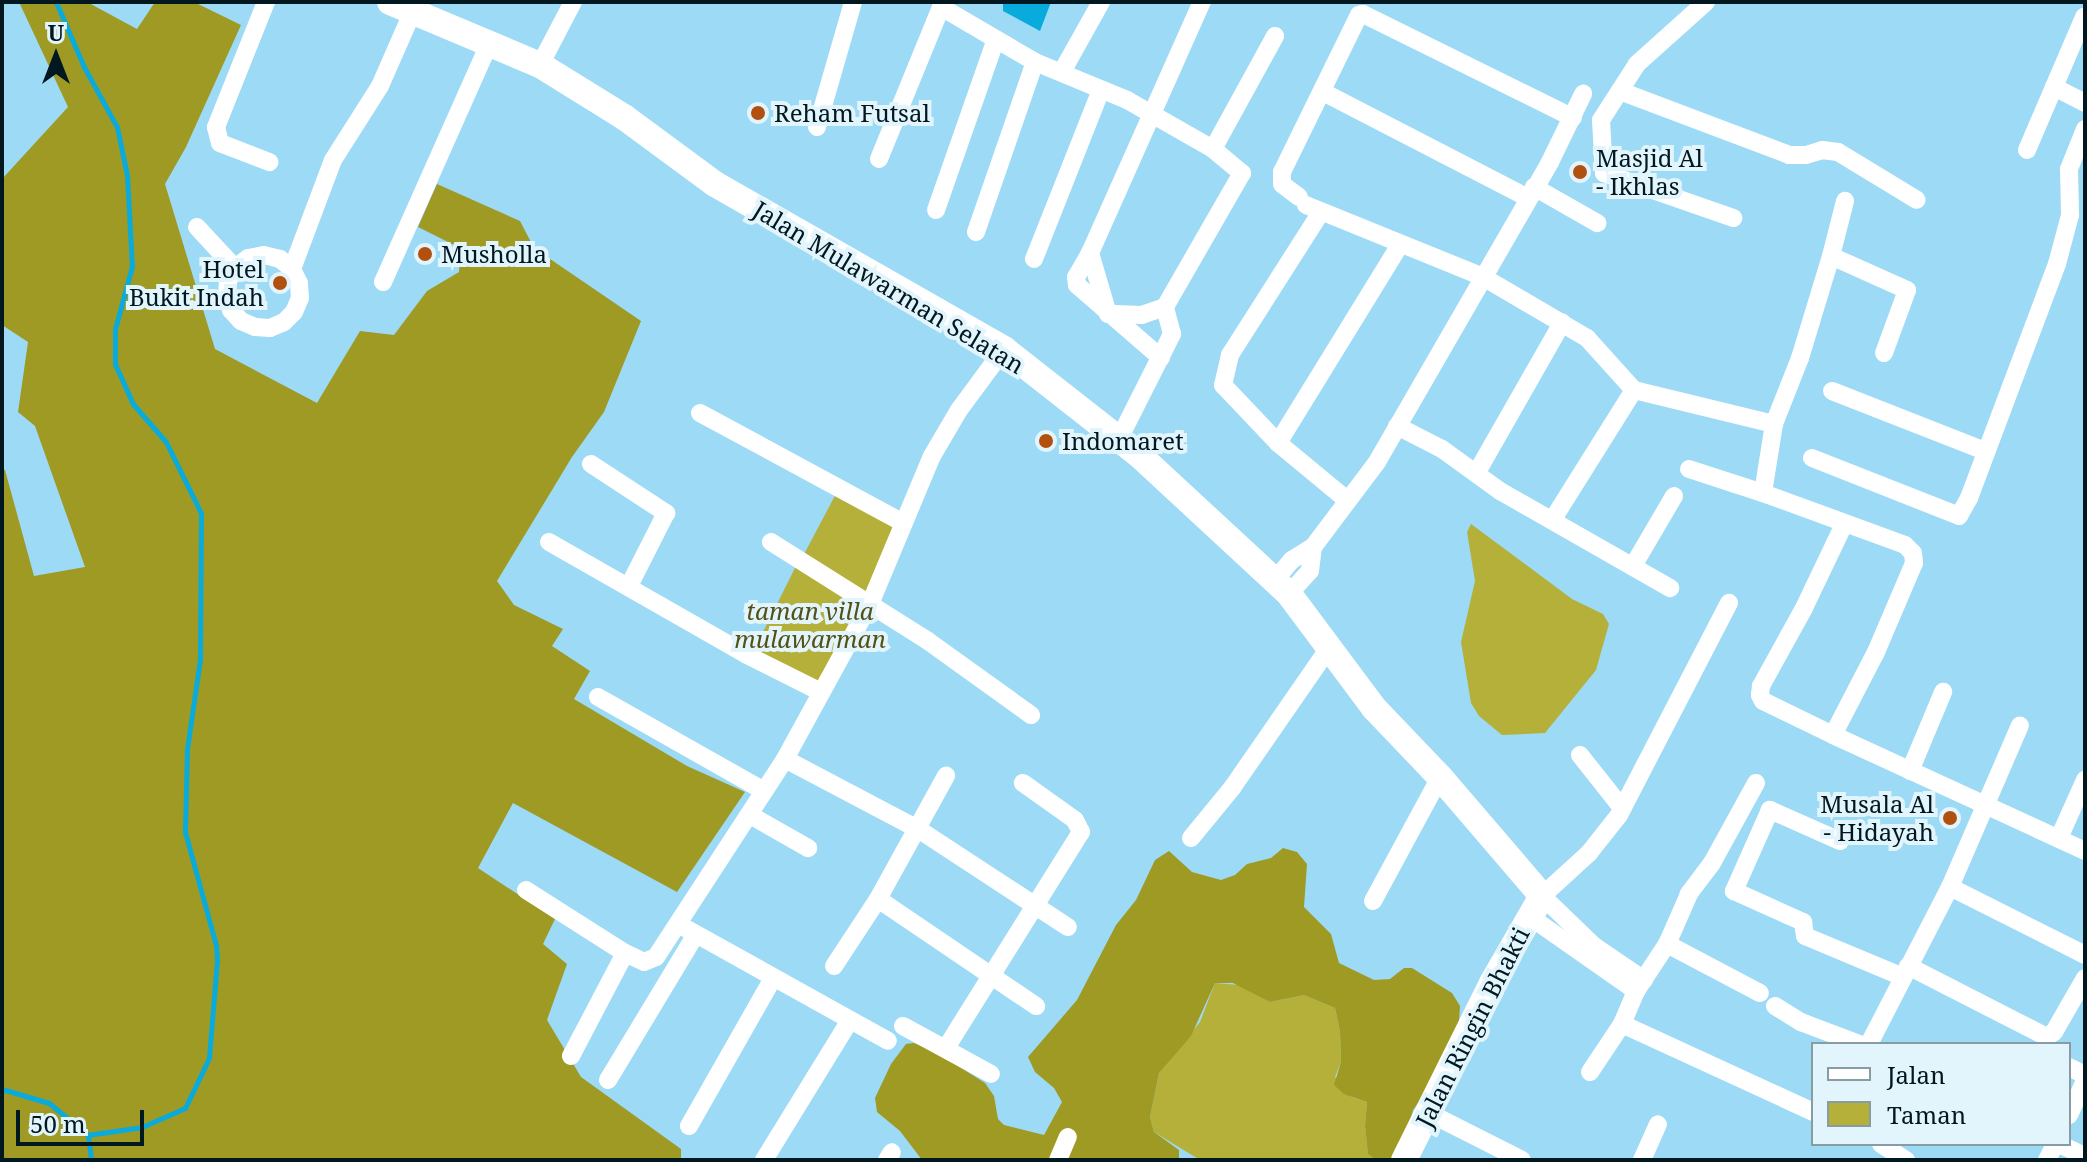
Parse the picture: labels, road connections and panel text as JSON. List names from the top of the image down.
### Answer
{
  "streets": {
    "street": ["Jalan Mulawarman Selatan", "Jalan Ringin Bhakti"]
  },
  "crossings": [
    ["Jalan Mulawarman Selatan", "Jalan Ringin Bhakti"]
  ],
  "parks": ["taman villa mulawarman"],
  "places": [
    "Reham Futsal",
    "Masjid Al - Ikhlas",
    "Musholla",
    "Hotel Bukit Indah",
    "Indomaret",
    "Musala Al - Hidayah"
  ],
  "legend": ["Jalan", "Taman"],
  "scale_bar": "50 m",
  "north": "top"
}
